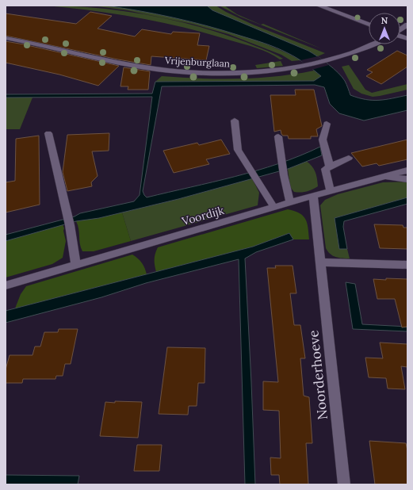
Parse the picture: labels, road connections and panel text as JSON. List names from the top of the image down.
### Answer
{
  "streets": {
    "street": ["Vrijenburglaan", "Voordijk", "Noorderhoeve"]
  },
  "crossings": [
    ["Voordijk", "Noorderhoeve"]
  ],
  "north": "top"
}
